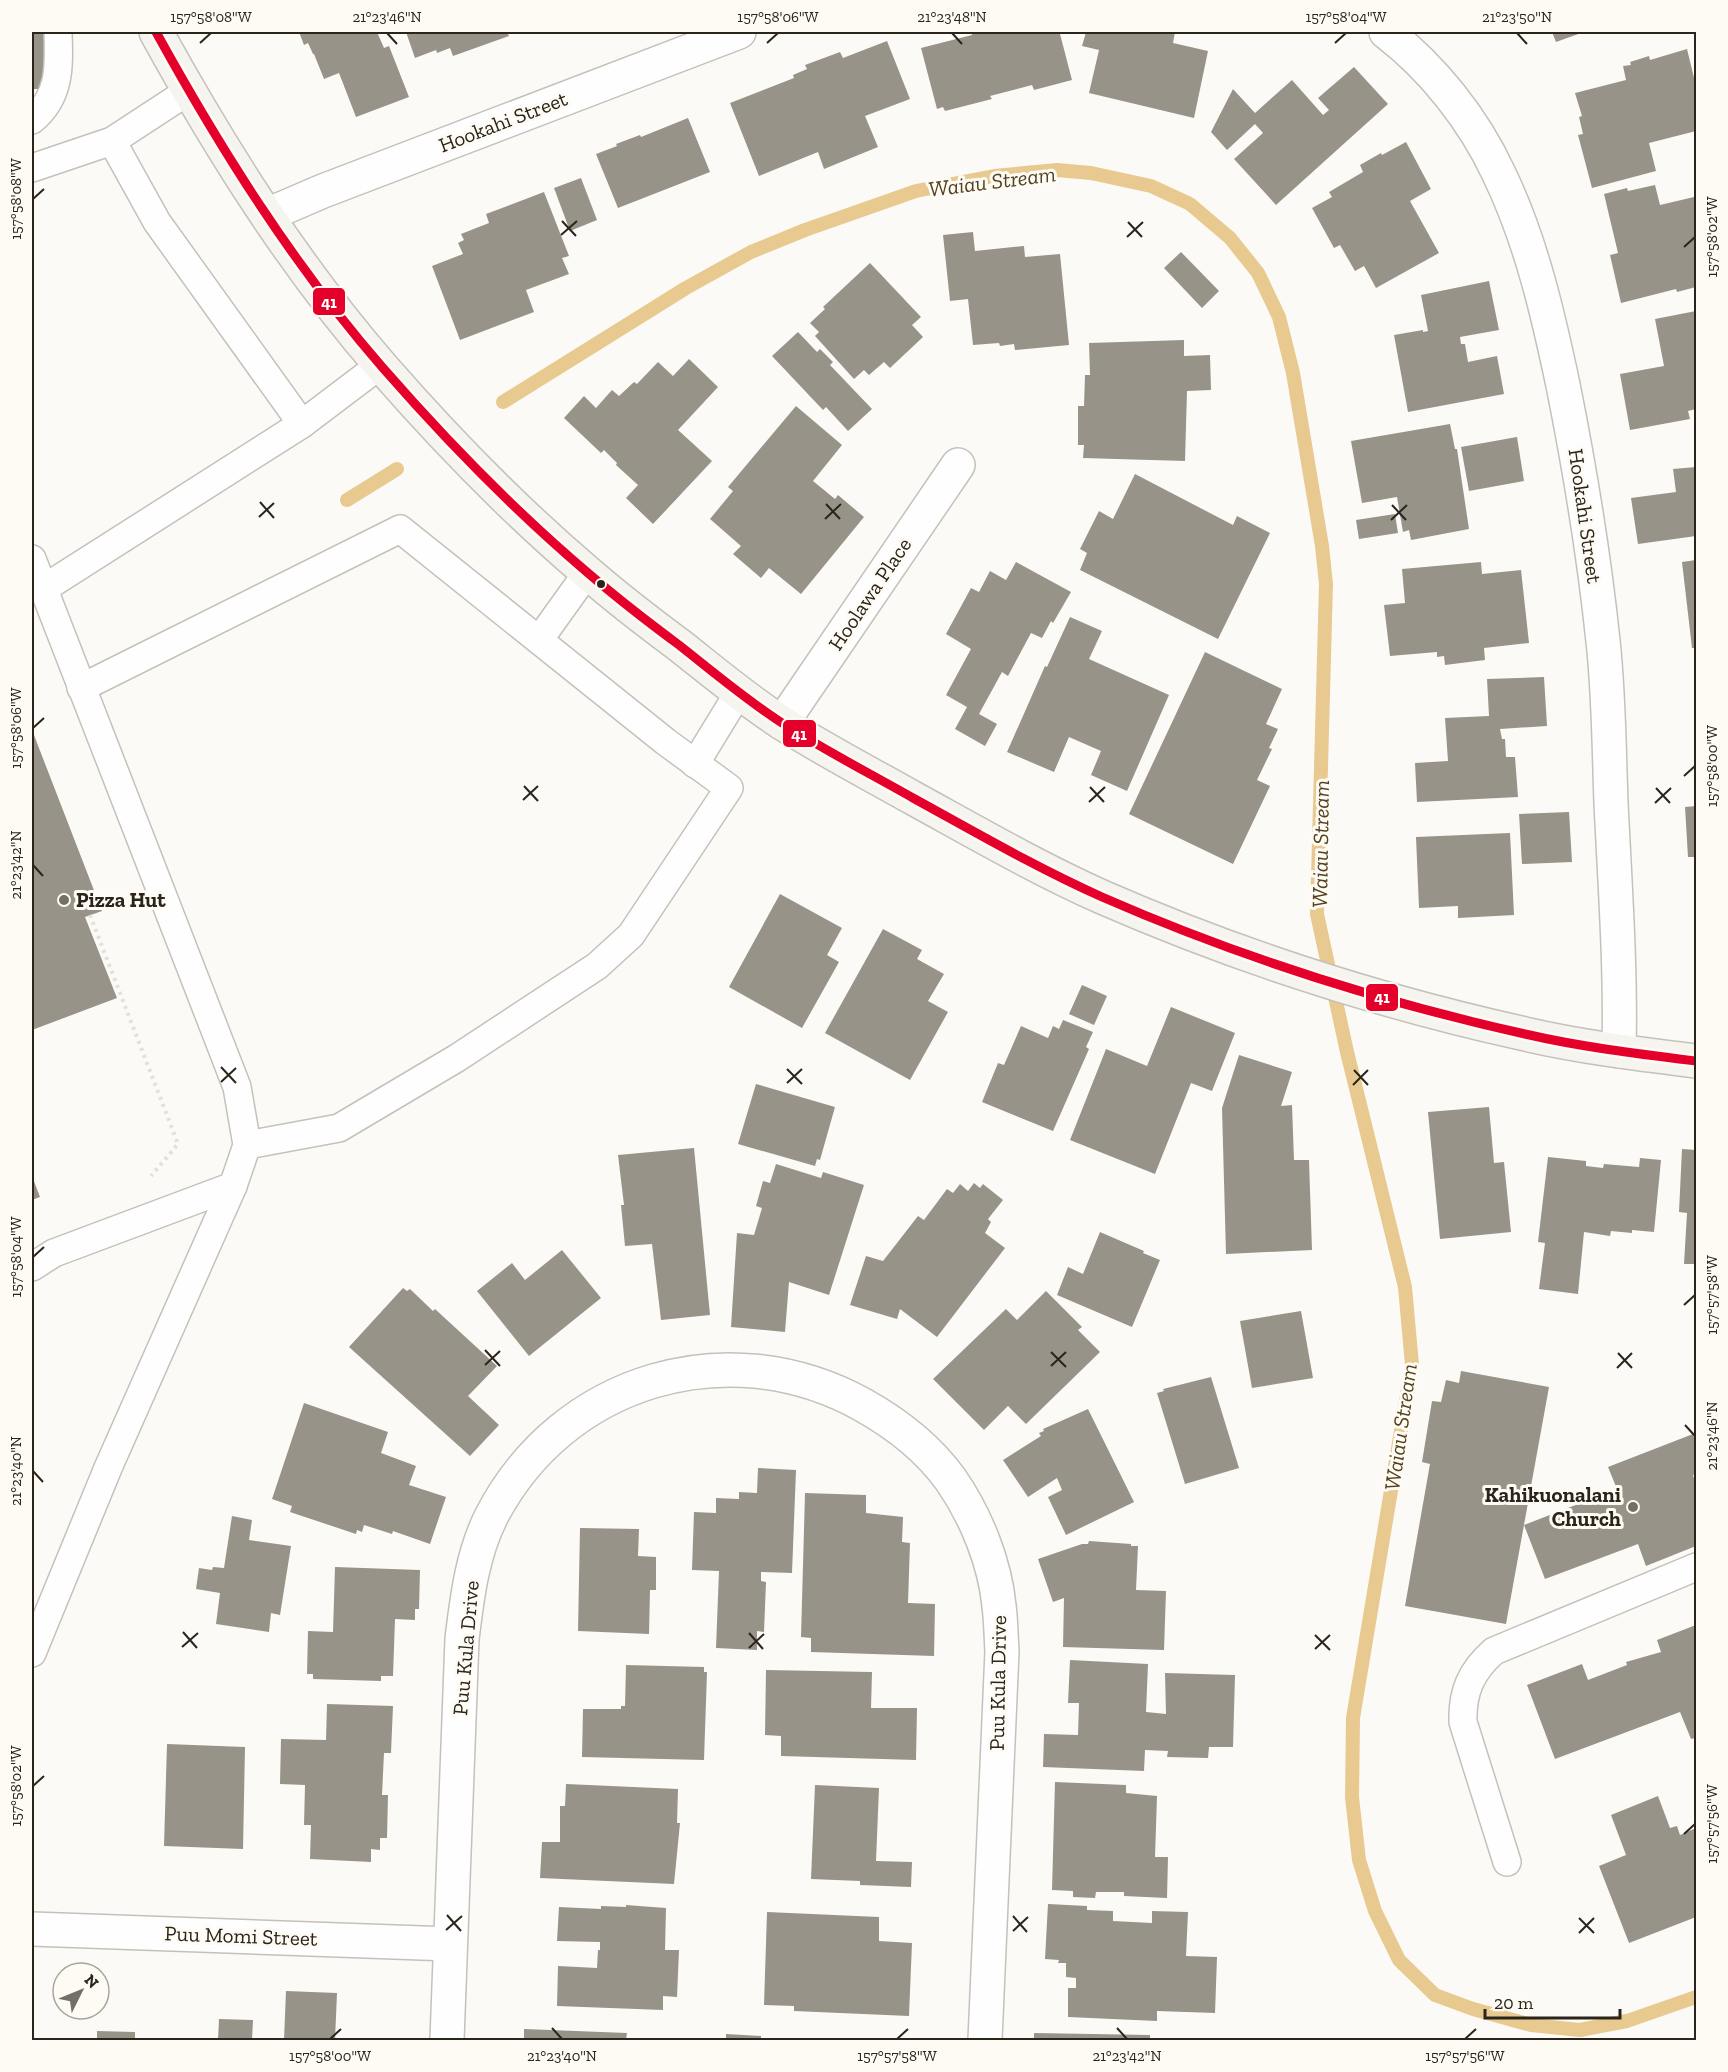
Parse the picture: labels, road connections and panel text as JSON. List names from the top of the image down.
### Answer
{
  "streets": {
    "street": [
      "Hookahi Street",
      "Hoolawa Place",
      "Puu Kula Drive",
      "Puu Momi Street"
    ]
  },
  "crossings": [
    ["Puu Kula Drive", "Puu Momi Street"]
  ],
  "water": ["Waiau Stream"],
  "places": ["Pizza Hut", "Kahikuonalani Church"],
  "lines": ["transit line 41"],
  "scale_bar": "20 m",
  "north": "top right",
  "coordinates": [
    "157°58'08\"W",
    "21°23'46\"N",
    "157°58'06\"W",
    "21°23'48\"N",
    "157°58'04\"W",
    "21°23'50\"N",
    "157°58'02\"W",
    "157°58'00\"W",
    "21°23'42\"N",
    "157°57'58\"W",
    "21°23'40\"N",
    "157°57'56\"W"
  ]
}
